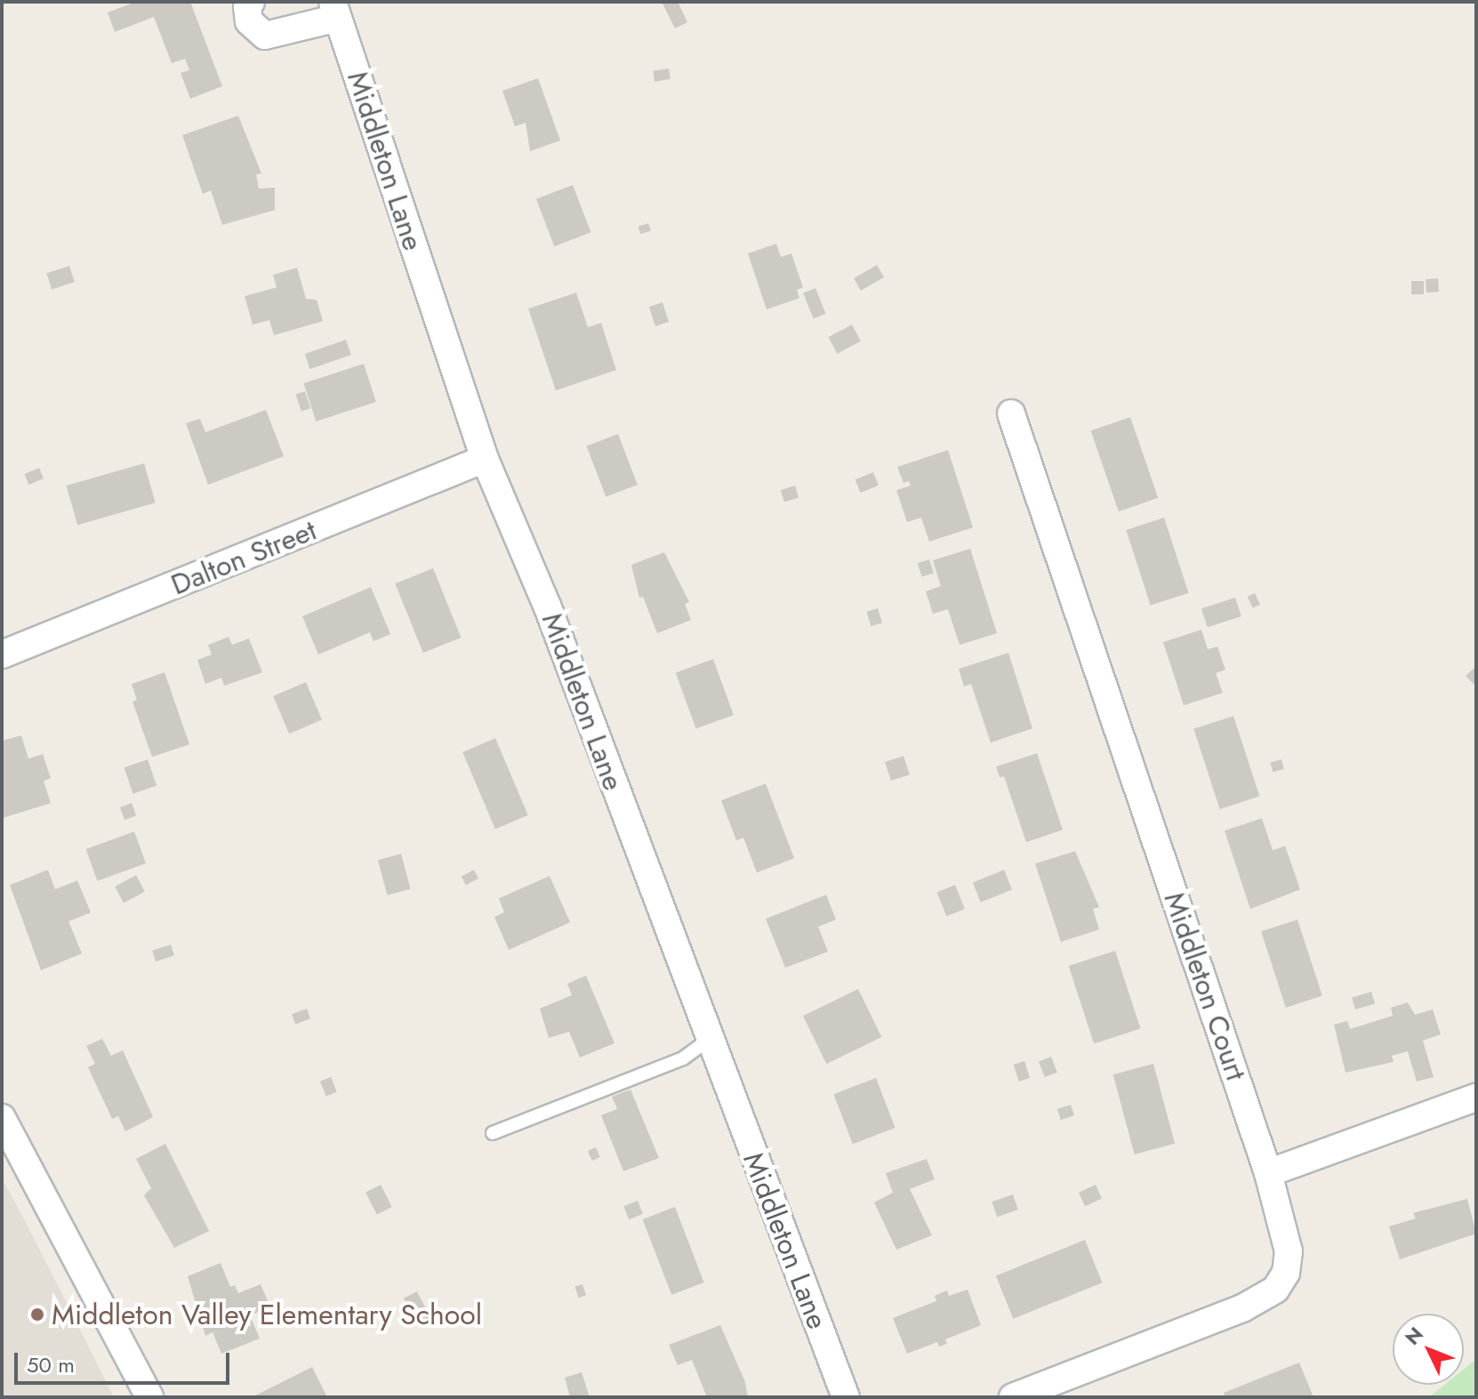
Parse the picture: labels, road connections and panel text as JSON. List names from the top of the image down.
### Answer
{
  "streets": {
    "street": ["Middleton Lane", "Dalton Street", "Middleton Court"]
  },
  "crossings": [
    ["Middleton Lane", "Dalton Street"]
  ],
  "places": ["Middleton Valley Elementary School"],
  "scale_bar": "50 m",
  "north": "top left"
}
